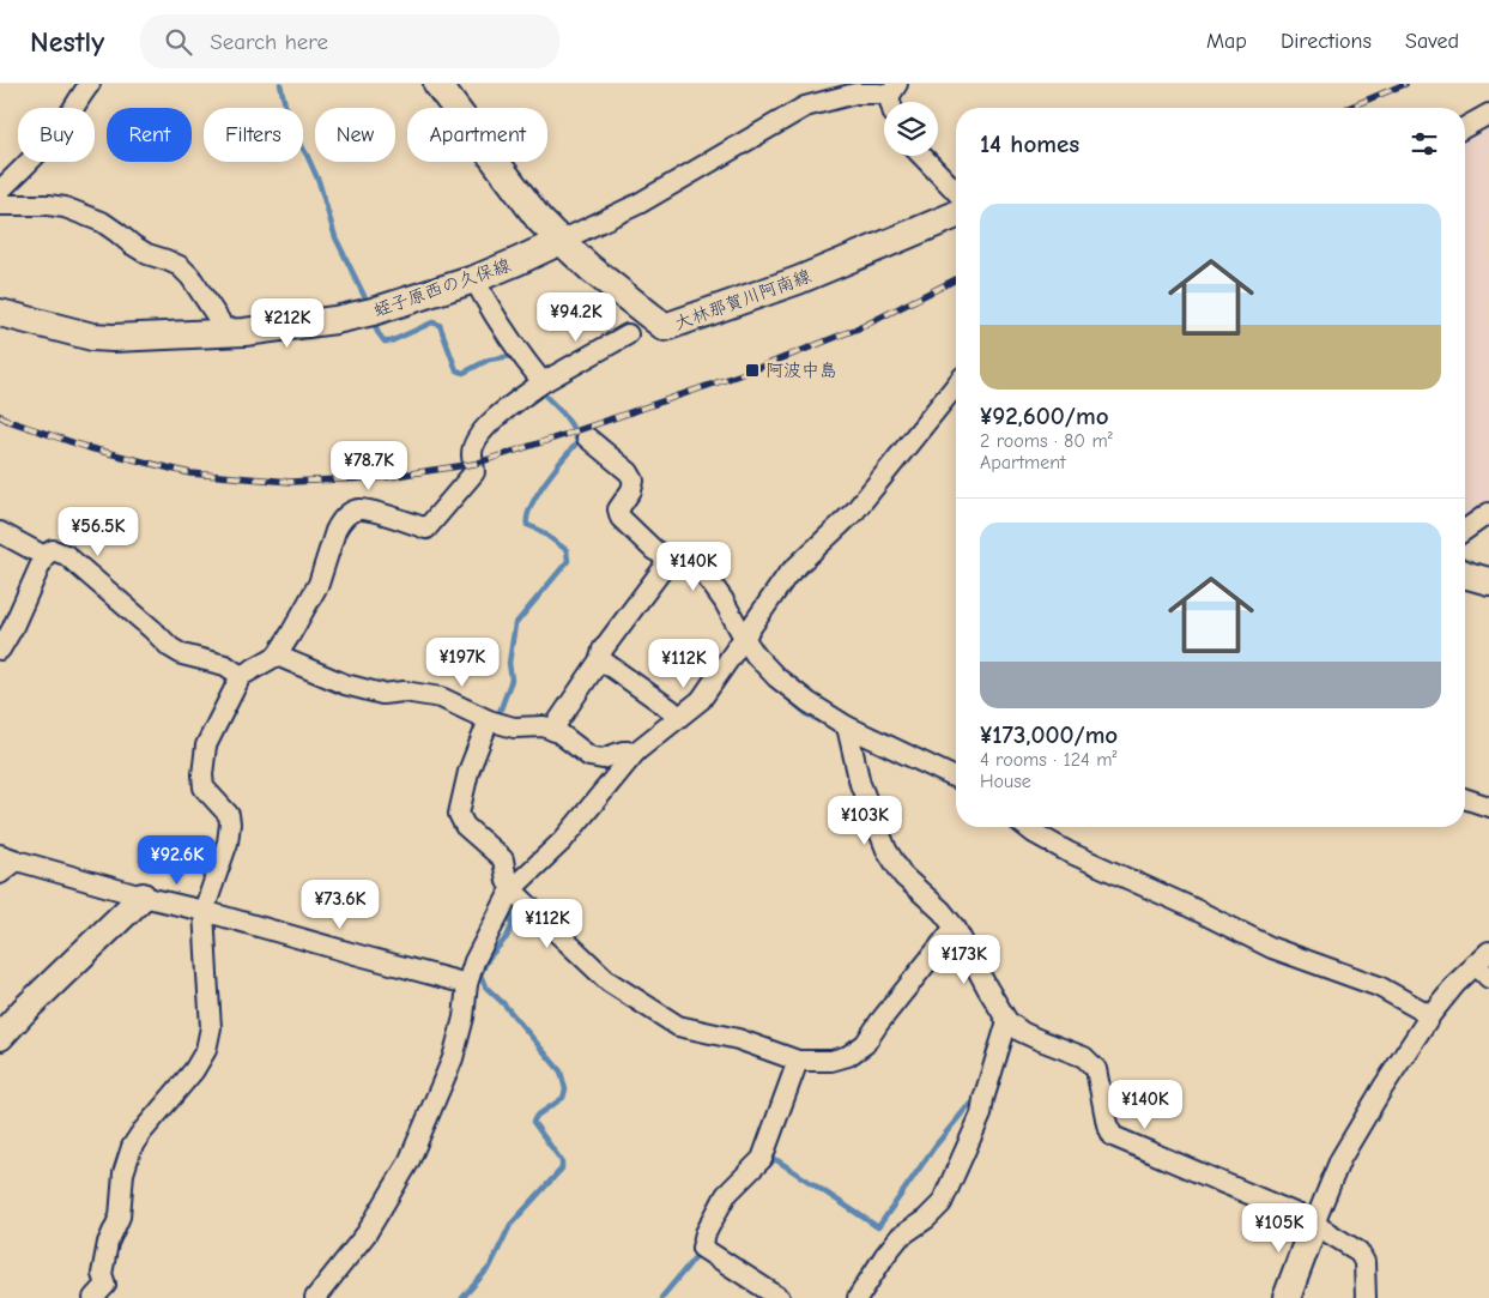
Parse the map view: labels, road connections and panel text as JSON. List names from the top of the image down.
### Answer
{
  "streets": {
    "main road": ["蛭子原西の久保線", "大林那賀川阿南線"]
  },
  "crossings": [
    ["蛭子原西の久保線", "大林那賀川阿南線"]
  ],
  "places": {
    "transit": ["阿波中島"]
  },
  "page": {
    "header": "Nestly",
    "search": "Search here",
    "nav": ["Map", "Directions", "Saved"],
    "chip": [
      "Buy",
      "Rent",
      "Filters",
      "New",
      "Apartment"
    ],
    "heading": "14 homes",
    "list": [
      {
        "name": "¥92,600/mo",
        "note": "2 rooms · 80 m² · Apartment"
      },
      {
        "name": "¥173,000/mo",
        "note": "4 rooms · 124 m² · House"
      }
    ],
    "price": [
      "¥94.2K",
      "¥212K",
      "¥78.7K",
      "¥56.5K",
      "¥140K",
      "¥197K",
      "¥112K",
      "¥103K",
      "¥92.6K",
      "¥73.6K",
      "¥112K",
      "¥173K",
      "¥140K",
      "¥105K"
    ]
  }
}
